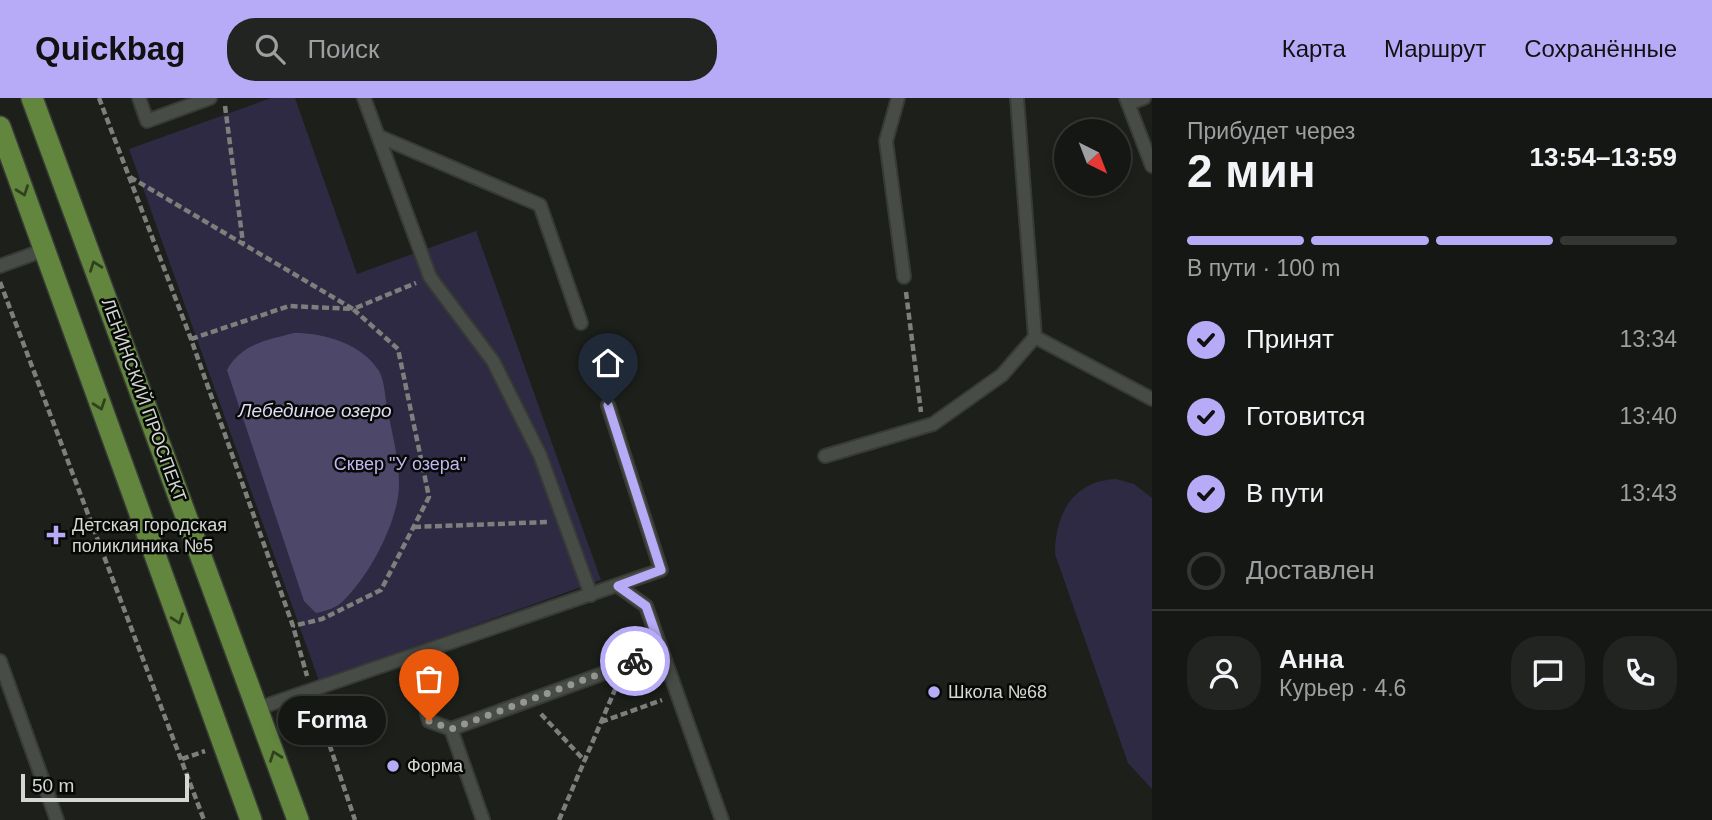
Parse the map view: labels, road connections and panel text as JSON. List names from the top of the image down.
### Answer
{
  "streets": {
    "main road": ["ЛЕНИНСКИЙ ПРОСПЕКТ"]
  },
  "water": ["Лебединое озеро"],
  "parks": ["Сквер \"У озера\""],
  "places": {
    "health": ["Детская городская поликлиника №5"],
    "other": ["Школа №68", "Forma", "Форма"]
  },
  "scale_bar": "50 m",
  "north": "bottom right",
  "page": {
    "header": "Quickbag",
    "search": "Поиск",
    "nav": ["Карта", "Маршрут", "Сохранённые"],
    "heading": ["2 мин", "Прибудет через", "13:54–13:59"],
    "panel": ["Анна", "Курьер · 4.6"],
    "bar": "В пути · 100 m",
    "list": [
      ["Принят", "13:34"],
      ["Готовится", "13:40"],
      ["В пути", "13:43"],
      "Доставлен"
    ],
    "bubble": "Forma",
    "scale": "50 m"
  }
}
